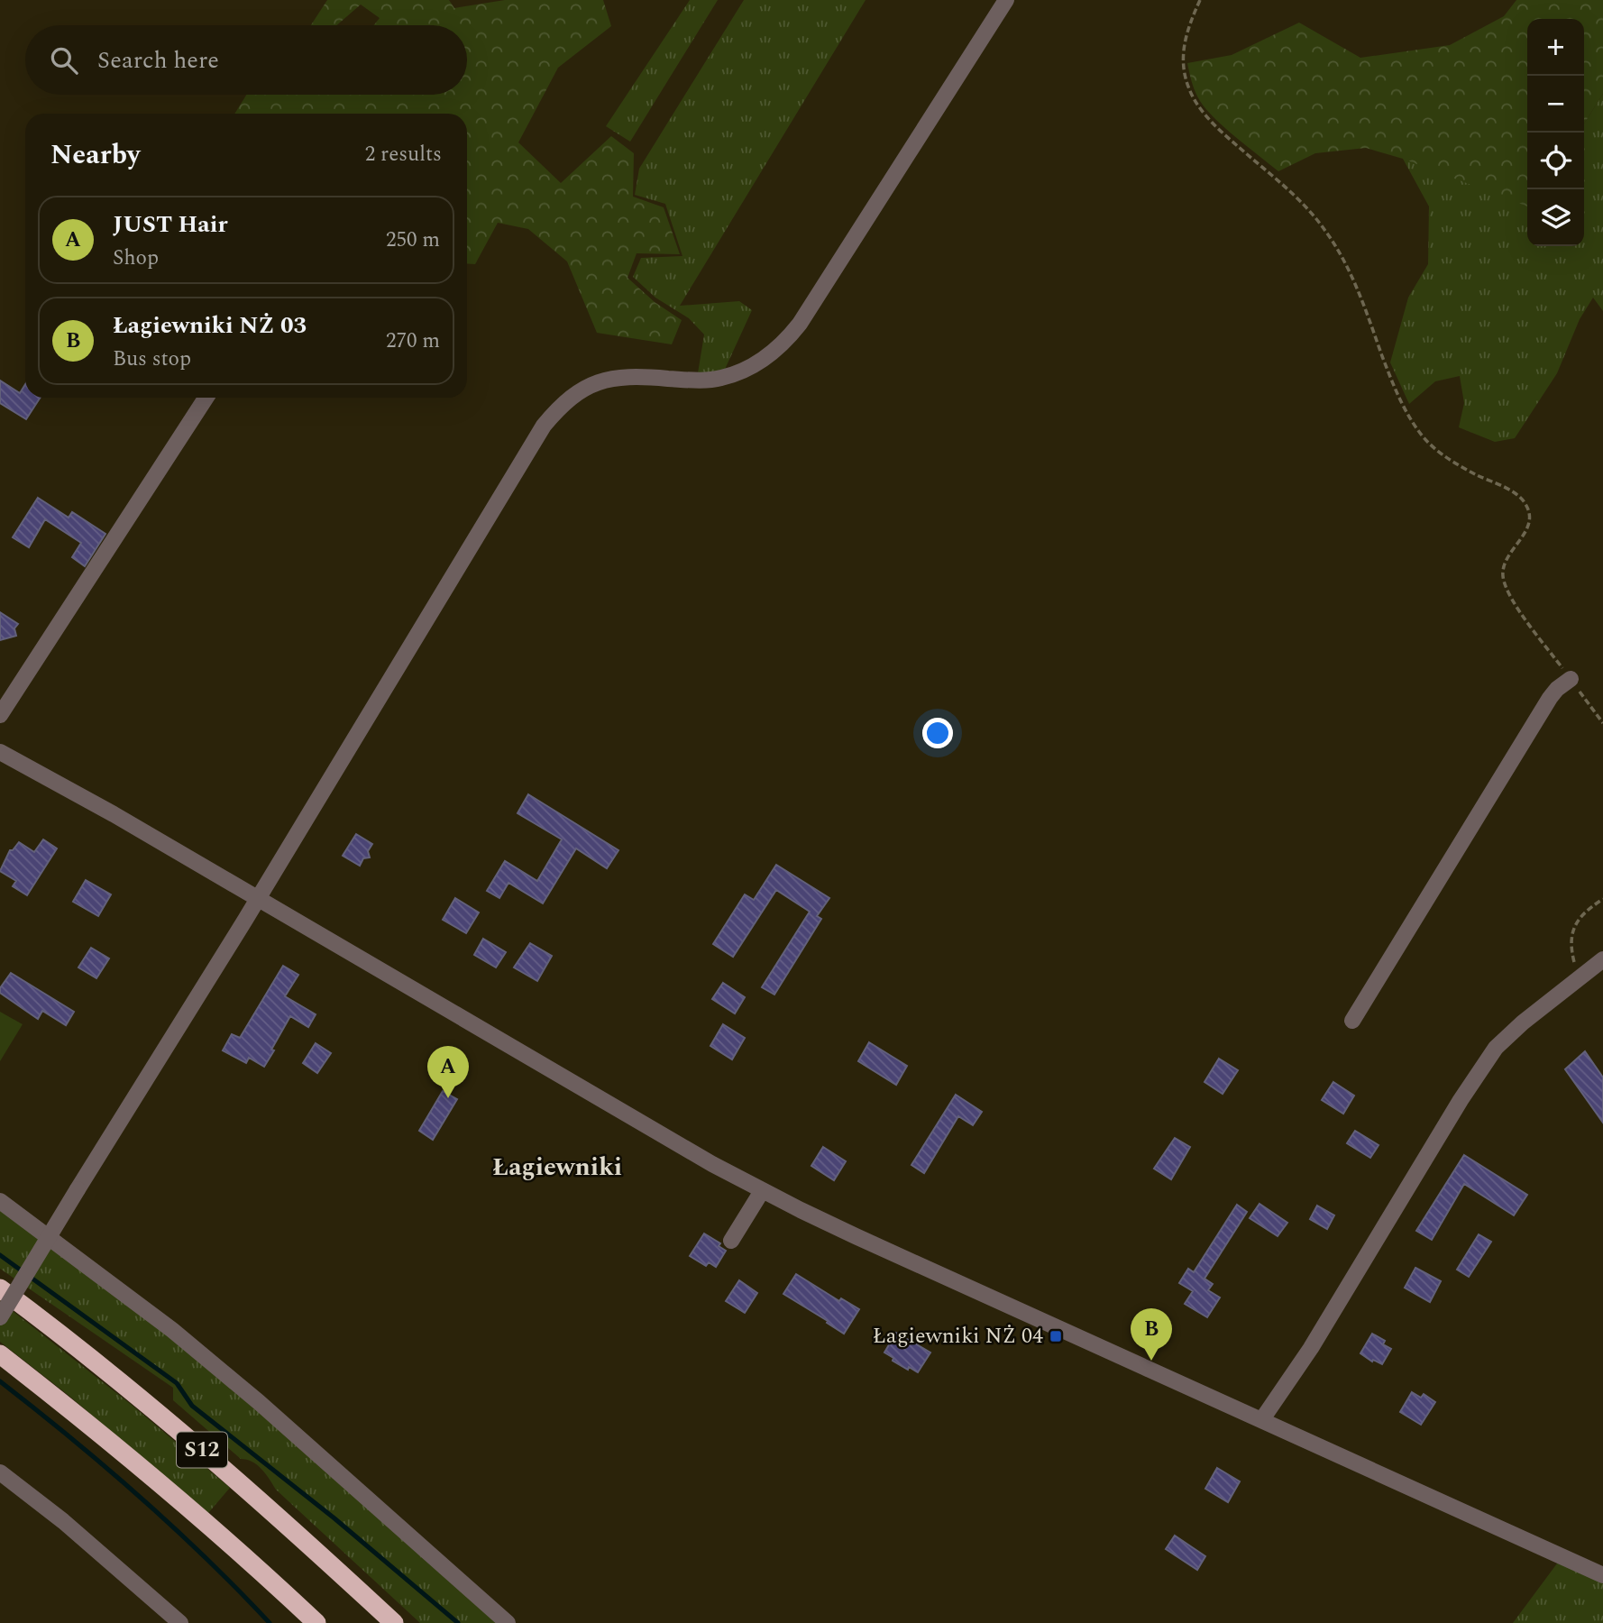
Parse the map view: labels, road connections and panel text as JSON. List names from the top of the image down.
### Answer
{
  "streets": {
    "highway": ["S12"]
  },
  "districts": ["Łagiewniki"],
  "places": {
    "transit": ["Łagiewniki NŻ 04"]
  },
  "page": {
    "map_buttons": ["+", "−"],
    "search": "Search here",
    "heading": ["Nearby", "2 results"],
    "list": [
      {
        "mark": "A",
        "name": "JUST Hair",
        "note": "Shop",
        "value": "250 m"
      },
      {
        "mark": "B",
        "name": "Łagiewniki NŻ 03",
        "note": "Bus stop",
        "value": "270 m"
      }
    ],
    "pins": ["A", "B"]
  }
}
